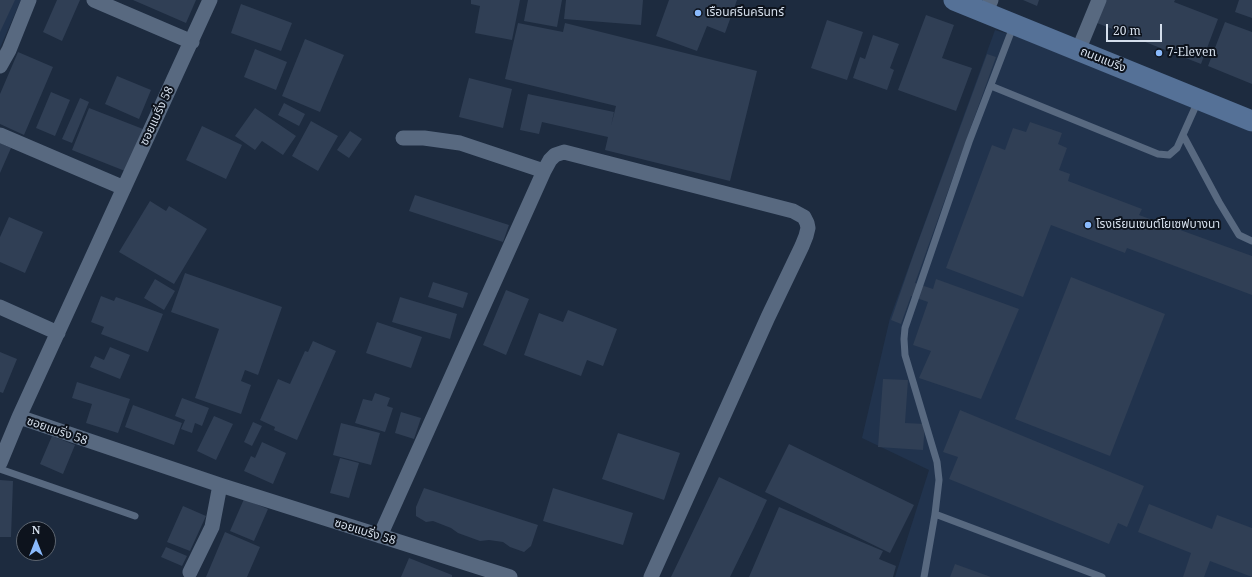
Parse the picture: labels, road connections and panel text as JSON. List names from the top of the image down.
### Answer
{
  "streets": {
    "main road": ["ถนนแบริ่ง"],
    "street": ["ซอยแบริ่ง 58"]
  },
  "places": ["เรือนศรีนครินทร์", "7-Eleven", "โรงเรียนเซนต์โยเซฟบางนา"],
  "scale_bar": "20 m",
  "north": "top"
}
